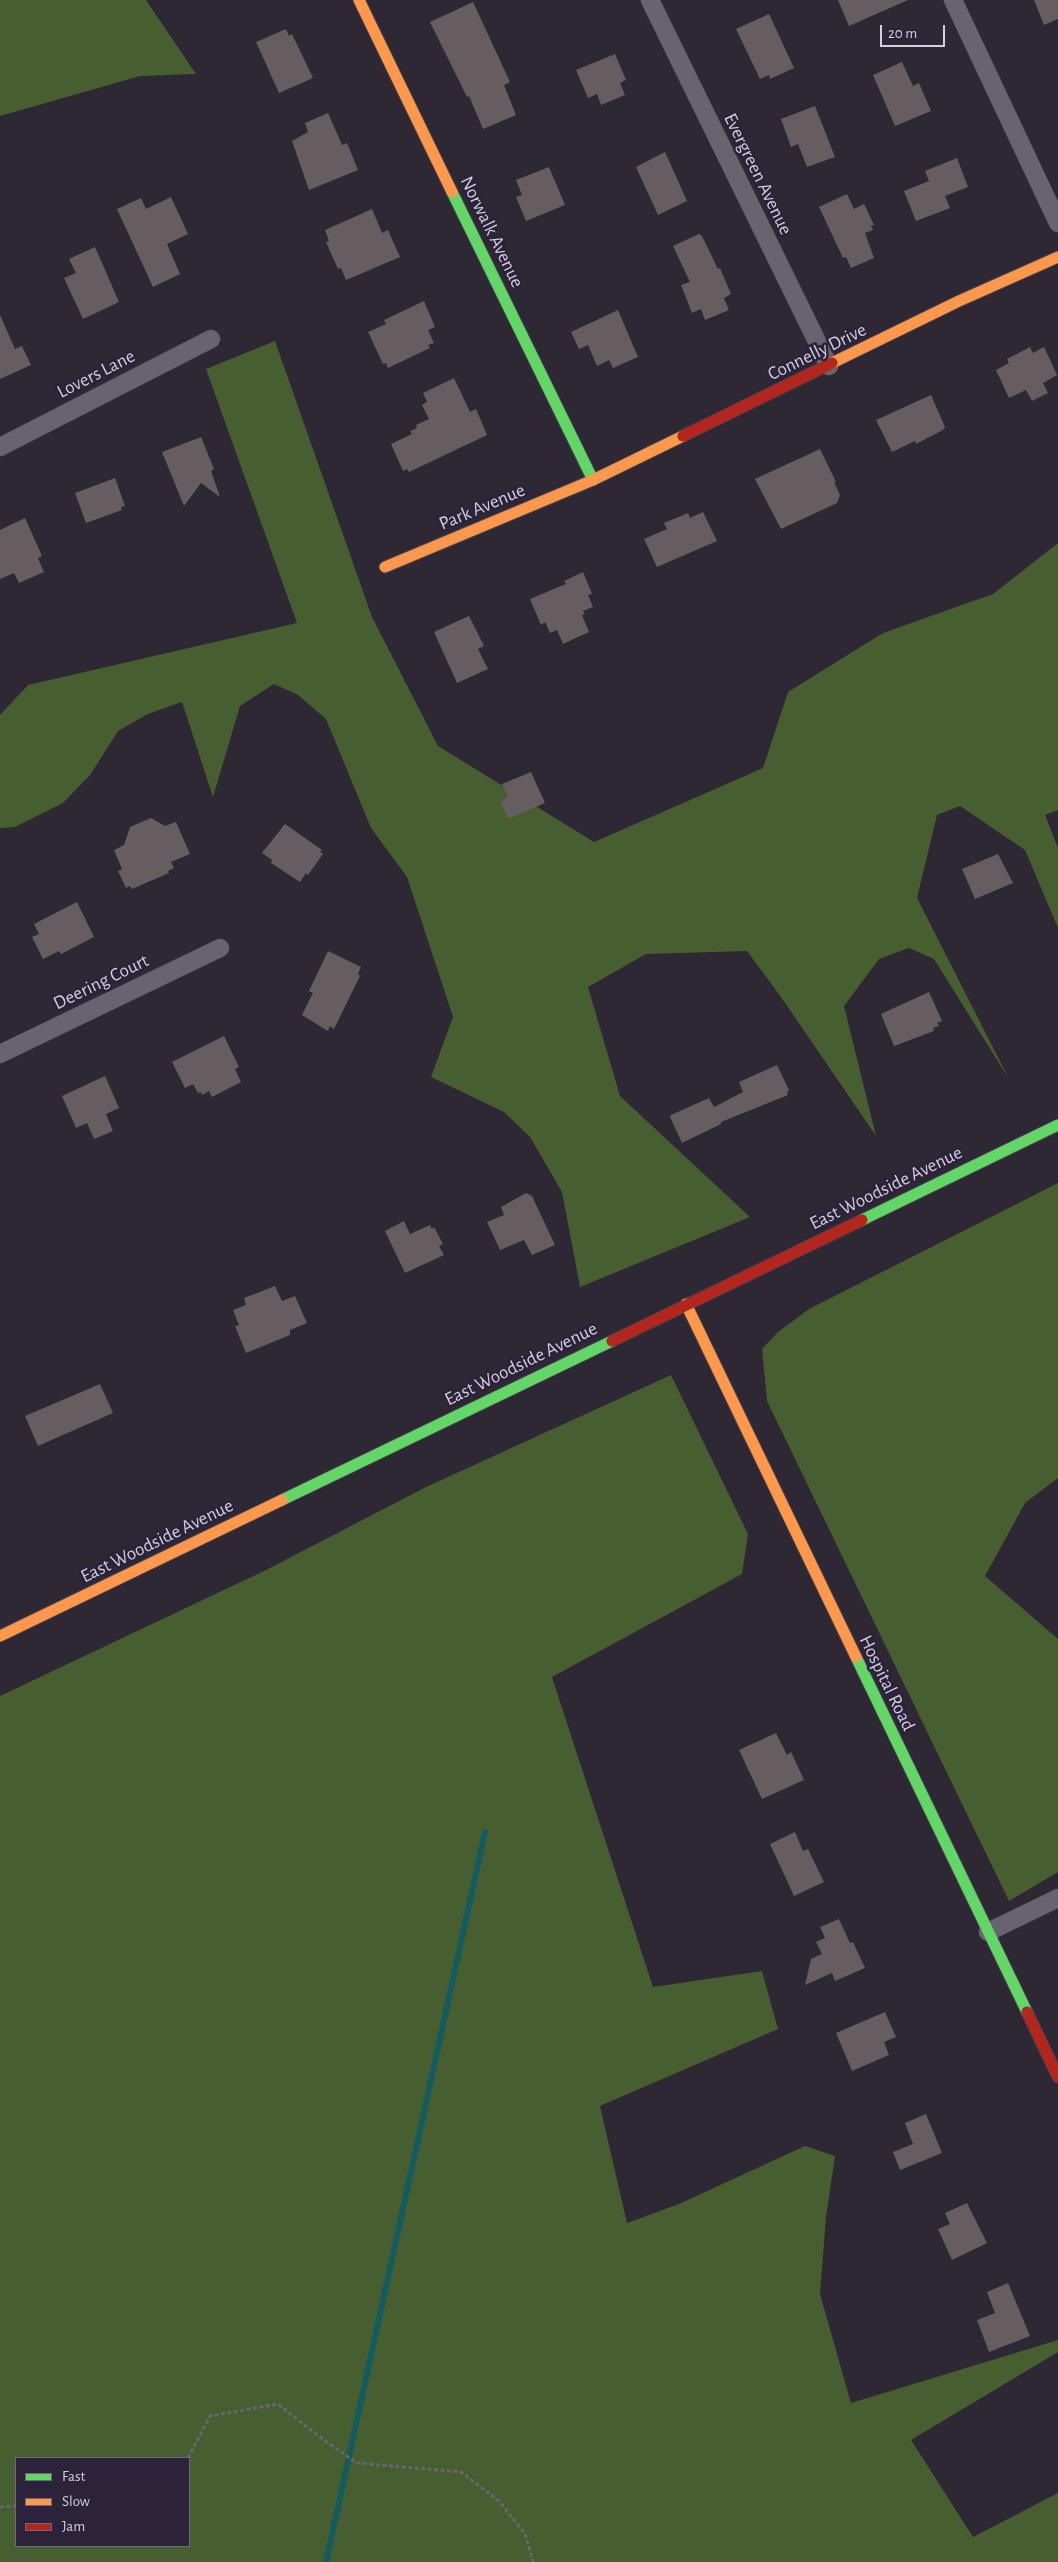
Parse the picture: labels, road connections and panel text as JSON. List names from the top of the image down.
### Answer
{
  "streets": {
    "street": [
      "Evergreen Avenue",
      "Norwalk Avenue",
      "Connelly Drive",
      "Lovers Lane",
      "Park Avenue",
      "Deering Court",
      "East Woodside Avenue",
      "Hospital Road"
    ]
  },
  "crossings": [
    ["Evergreen Avenue", "Connelly Drive"],
    ["Norwalk Avenue", "Connelly Drive"],
    ["Norwalk Avenue", "Park Avenue"],
    ["Connelly Drive", "Park Avenue"],
    ["East Woodside Avenue", "Hospital Road"]
  ],
  "legend": ["Fast", "Slow", "Jam"],
  "scale_bar": "20 m"
}
